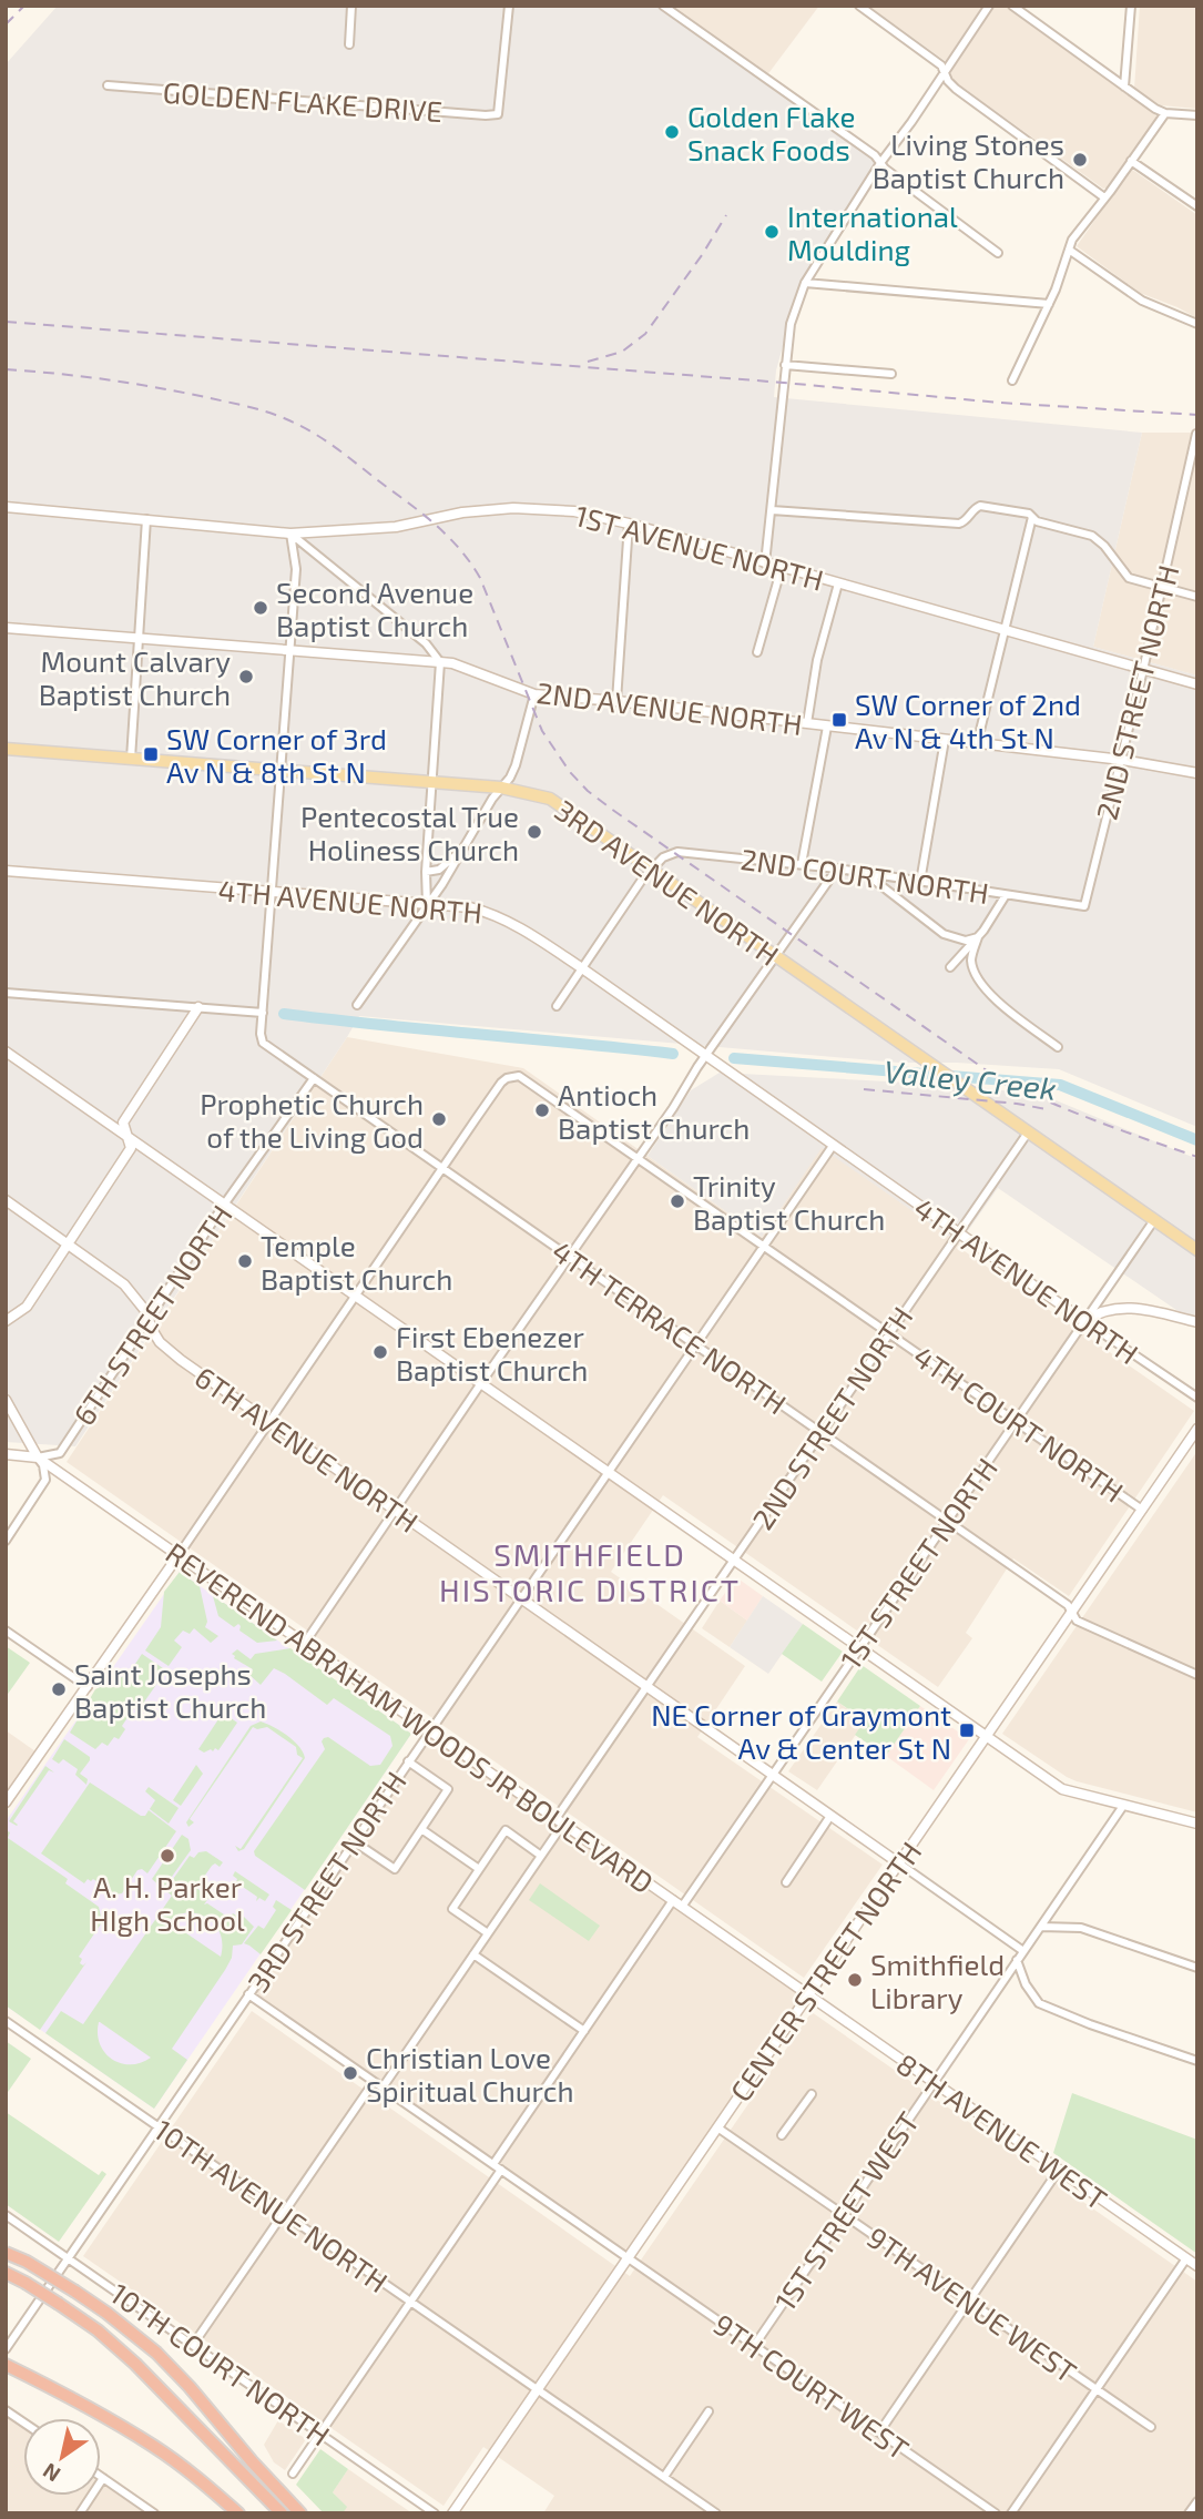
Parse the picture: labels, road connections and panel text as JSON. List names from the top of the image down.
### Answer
{
  "streets": {
    "main road": ["3RD AVENUE NORTH"],
    "street": [
      "GOLDEN FLAKE DRIVE",
      "1ST AVENUE NORTH",
      "2ND STREET NORTH",
      "2ND AVENUE NORTH",
      "2ND COURT NORTH",
      "4TH AVENUE NORTH",
      "6TH STREET NORTH",
      "4TH TERRACE NORTH",
      "4TH COURT NORTH",
      "6TH AVENUE NORTH",
      "1ST STREET NORTH",
      "REVEREND ABRAHAM WOODS JR BOULEVARD",
      "3RD STREET NORTH",
      "CENTER STREET NORTH",
      "8TH AVENUE WEST",
      "10TH AVENUE NORTH",
      "1ST STREET WEST",
      "9TH AVENUE WEST",
      "10TH COURT NORTH",
      "9TH COURT WEST"
    ]
  },
  "crossings": [
    ["1ST AVENUE NORTH", "2ND STREET NORTH"],
    ["2ND STREET NORTH", "2ND AVENUE NORTH"],
    ["2ND STREET NORTH", "2ND COURT NORTH"],
    ["2ND STREET NORTH", "3RD AVENUE NORTH"],
    ["2ND STREET NORTH", "4TH AVENUE NORTH"],
    ["2ND STREET NORTH", "4TH TERRACE NORTH"],
    ["2ND STREET NORTH", "4TH COURT NORTH"],
    ["2ND STREET NORTH", "6TH AVENUE NORTH"],
    ["2ND STREET NORTH", "REVEREND ABRAHAM WOODS JR BOULEVARD"],
    ["2ND STREET NORTH", "9TH COURT WEST"],
    ["2ND COURT NORTH", "3RD AVENUE NORTH"],
    ["3RD AVENUE NORTH", "1ST STREET NORTH"],
    ["4TH AVENUE NORTH", "1ST STREET NORTH"],
    ["4TH AVENUE NORTH", "3RD STREET NORTH"],
    ["6TH STREET NORTH", "4TH TERRACE NORTH"],
    ["6TH STREET NORTH", "6TH AVENUE NORTH"],
    ["6TH STREET NORTH", "REVEREND ABRAHAM WOODS JR BOULEVARD"],
    ["4TH TERRACE NORTH", "4TH COURT NORTH"],
    ["4TH TERRACE NORTH", "1ST STREET NORTH"],
    ["4TH TERRACE NORTH", "3RD STREET NORTH"],
    ["4TH TERRACE NORTH", "CENTER STREET NORTH"],
    ["4TH COURT NORTH", "1ST STREET NORTH"],
    ["4TH COURT NORTH", "3RD STREET NORTH"],
    ["4TH COURT NORTH", "CENTER STREET NORTH"],
    ["6TH AVENUE NORTH", "1ST STREET NORTH"],
    ["6TH AVENUE NORTH", "3RD STREET NORTH"],
    ["6TH AVENUE NORTH", "CENTER STREET NORTH"],
    ["1ST STREET NORTH", "REVEREND ABRAHAM WOODS JR BOULEVARD"],
    ["REVEREND ABRAHAM WOODS JR BOULEVARD", "3RD STREET NORTH"],
    ["REVEREND ABRAHAM WOODS JR BOULEVARD", "CENTER STREET NORTH"],
    ["REVEREND ABRAHAM WOODS JR BOULEVARD", "8TH AVENUE WEST"],
    ["3RD STREET NORTH", "10TH AVENUE NORTH"],
    ["3RD STREET NORTH", "10TH COURT NORTH"],
    ["3RD STREET NORTH", "9TH COURT WEST"],
    ["CENTER STREET NORTH", "8TH AVENUE WEST"],
    ["CENTER STREET NORTH", "10TH AVENUE NORTH"],
    ["CENTER STREET NORTH", "9TH AVENUE WEST"],
    ["CENTER STREET NORTH", "9TH COURT WEST"],
    ["8TH AVENUE WEST", "1ST STREET WEST"],
    ["1ST STREET WEST", "9TH AVENUE WEST"],
    ["1ST STREET WEST", "9TH COURT WEST"]
  ],
  "districts": ["SMITHFIELD HISTORIC DISTRICT"],
  "water": ["Valley Creek"],
  "places": {
    "other": [
      "Golden Flake Snack Foods",
      "Living Stones Baptist Church",
      "International Moulding",
      "Second Avenue Baptist Church",
      "Mount Calvary Baptist Church",
      "Pentecostal True Holiness Church",
      "Antioch Baptist Church",
      "Prophetic Church of the Living God",
      "Trinity Baptist Church",
      "Temple Baptist Church",
      "First Ebenezer Baptist Church",
      "Saint Josephs Baptist Church",
      "A. H. Parker HIgh School",
      "Smithfield Library",
      "Christian Love Spiritual Church"
    ],
    "transit": ["SW Corner of 2nd Av N & 4th St N", "SW Corner of 3rd Av N & 8th St N", "NE Corner of Graymont Av & Center St N"]
  },
  "north": "bottom left"
}
